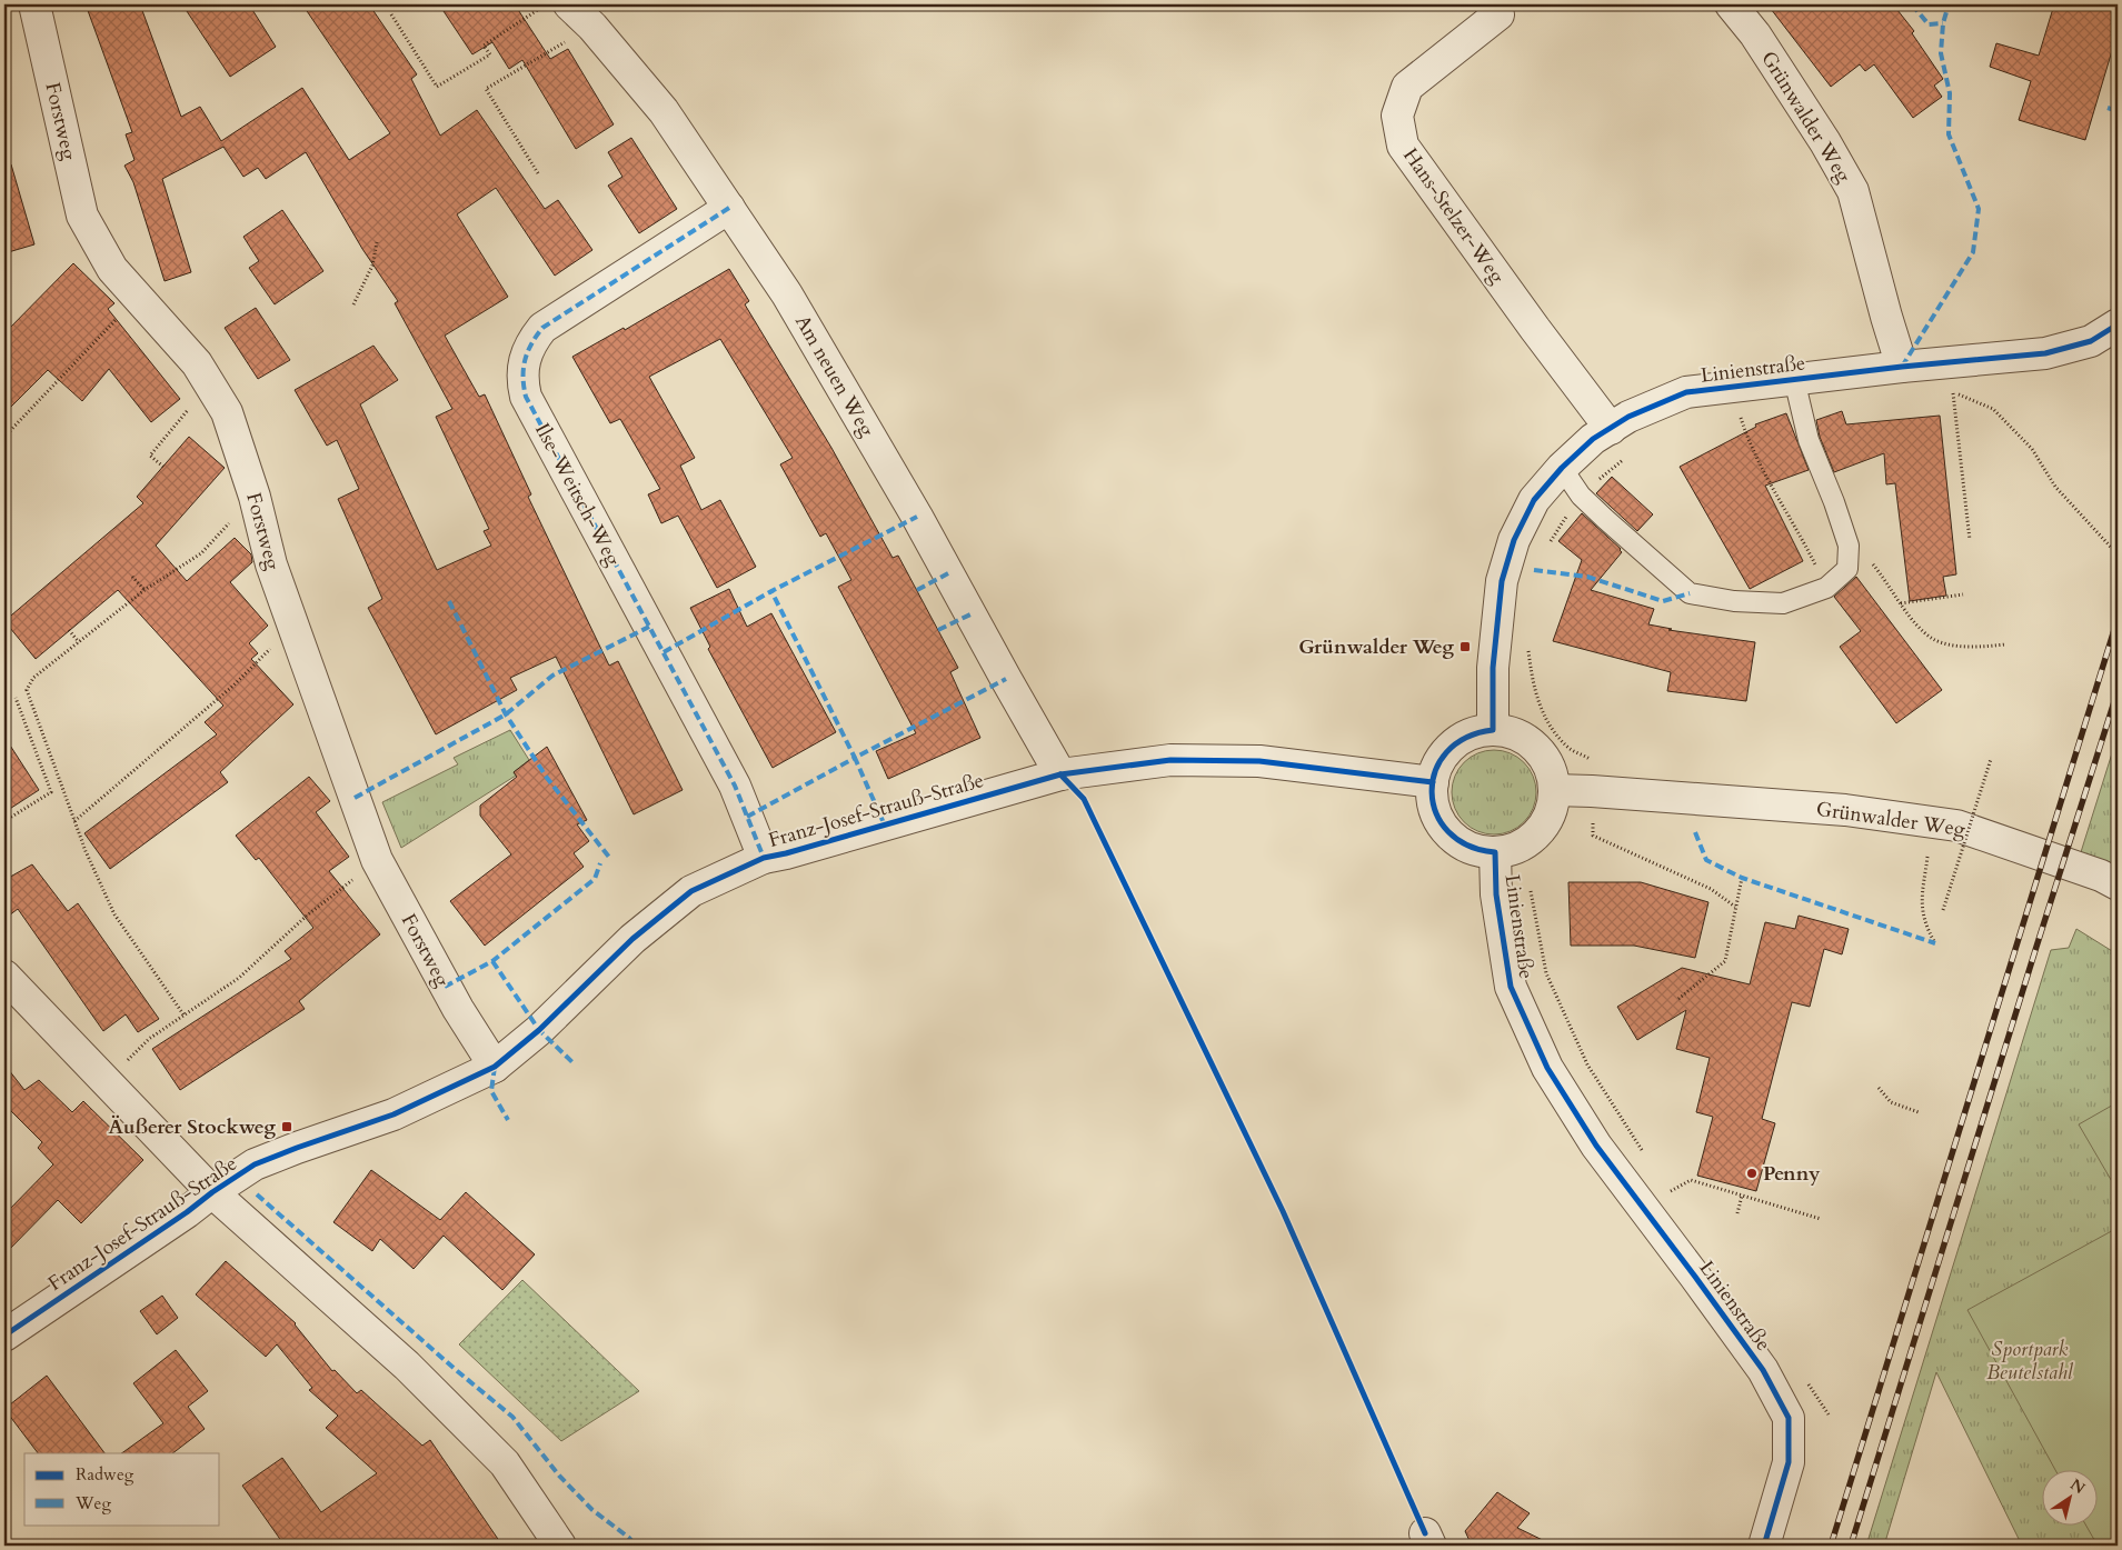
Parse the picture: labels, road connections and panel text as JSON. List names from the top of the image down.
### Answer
{
  "streets": {
    "street": [
      "Grünwalder Weg",
      "Forstweg",
      "Hans-Stelzer-Weg",
      "Linienstraße",
      "Am neuen Weg",
      "Ilse-Weitsch-Weg",
      "Franz-Josef-Strauß-Straße"
    ]
  },
  "crossings": [
    ["Grünwalder Weg", "Linienstraße"],
    ["Grünwalder Weg", "Franz-Josef-Strauß-Straße"],
    ["Forstweg", "Franz-Josef-Strauß-Straße"],
    ["Hans-Stelzer-Weg", "Linienstraße"],
    ["Linienstraße", "Franz-Josef-Strauß-Straße"],
    ["Am neuen Weg", "Ilse-Weitsch-Weg"],
    ["Am neuen Weg", "Franz-Josef-Strauß-Straße"],
    ["Ilse-Weitsch-Weg", "Franz-Josef-Strauß-Straße"]
  ],
  "parks": ["Sportpark Beutelstahl"],
  "places": {
    "transit": ["Grünwalder Weg", "Äußerer Stockweg"],
    "other": ["Penny"]
  },
  "legend": ["Radweg", "Weg"],
  "north": "top right"
}
